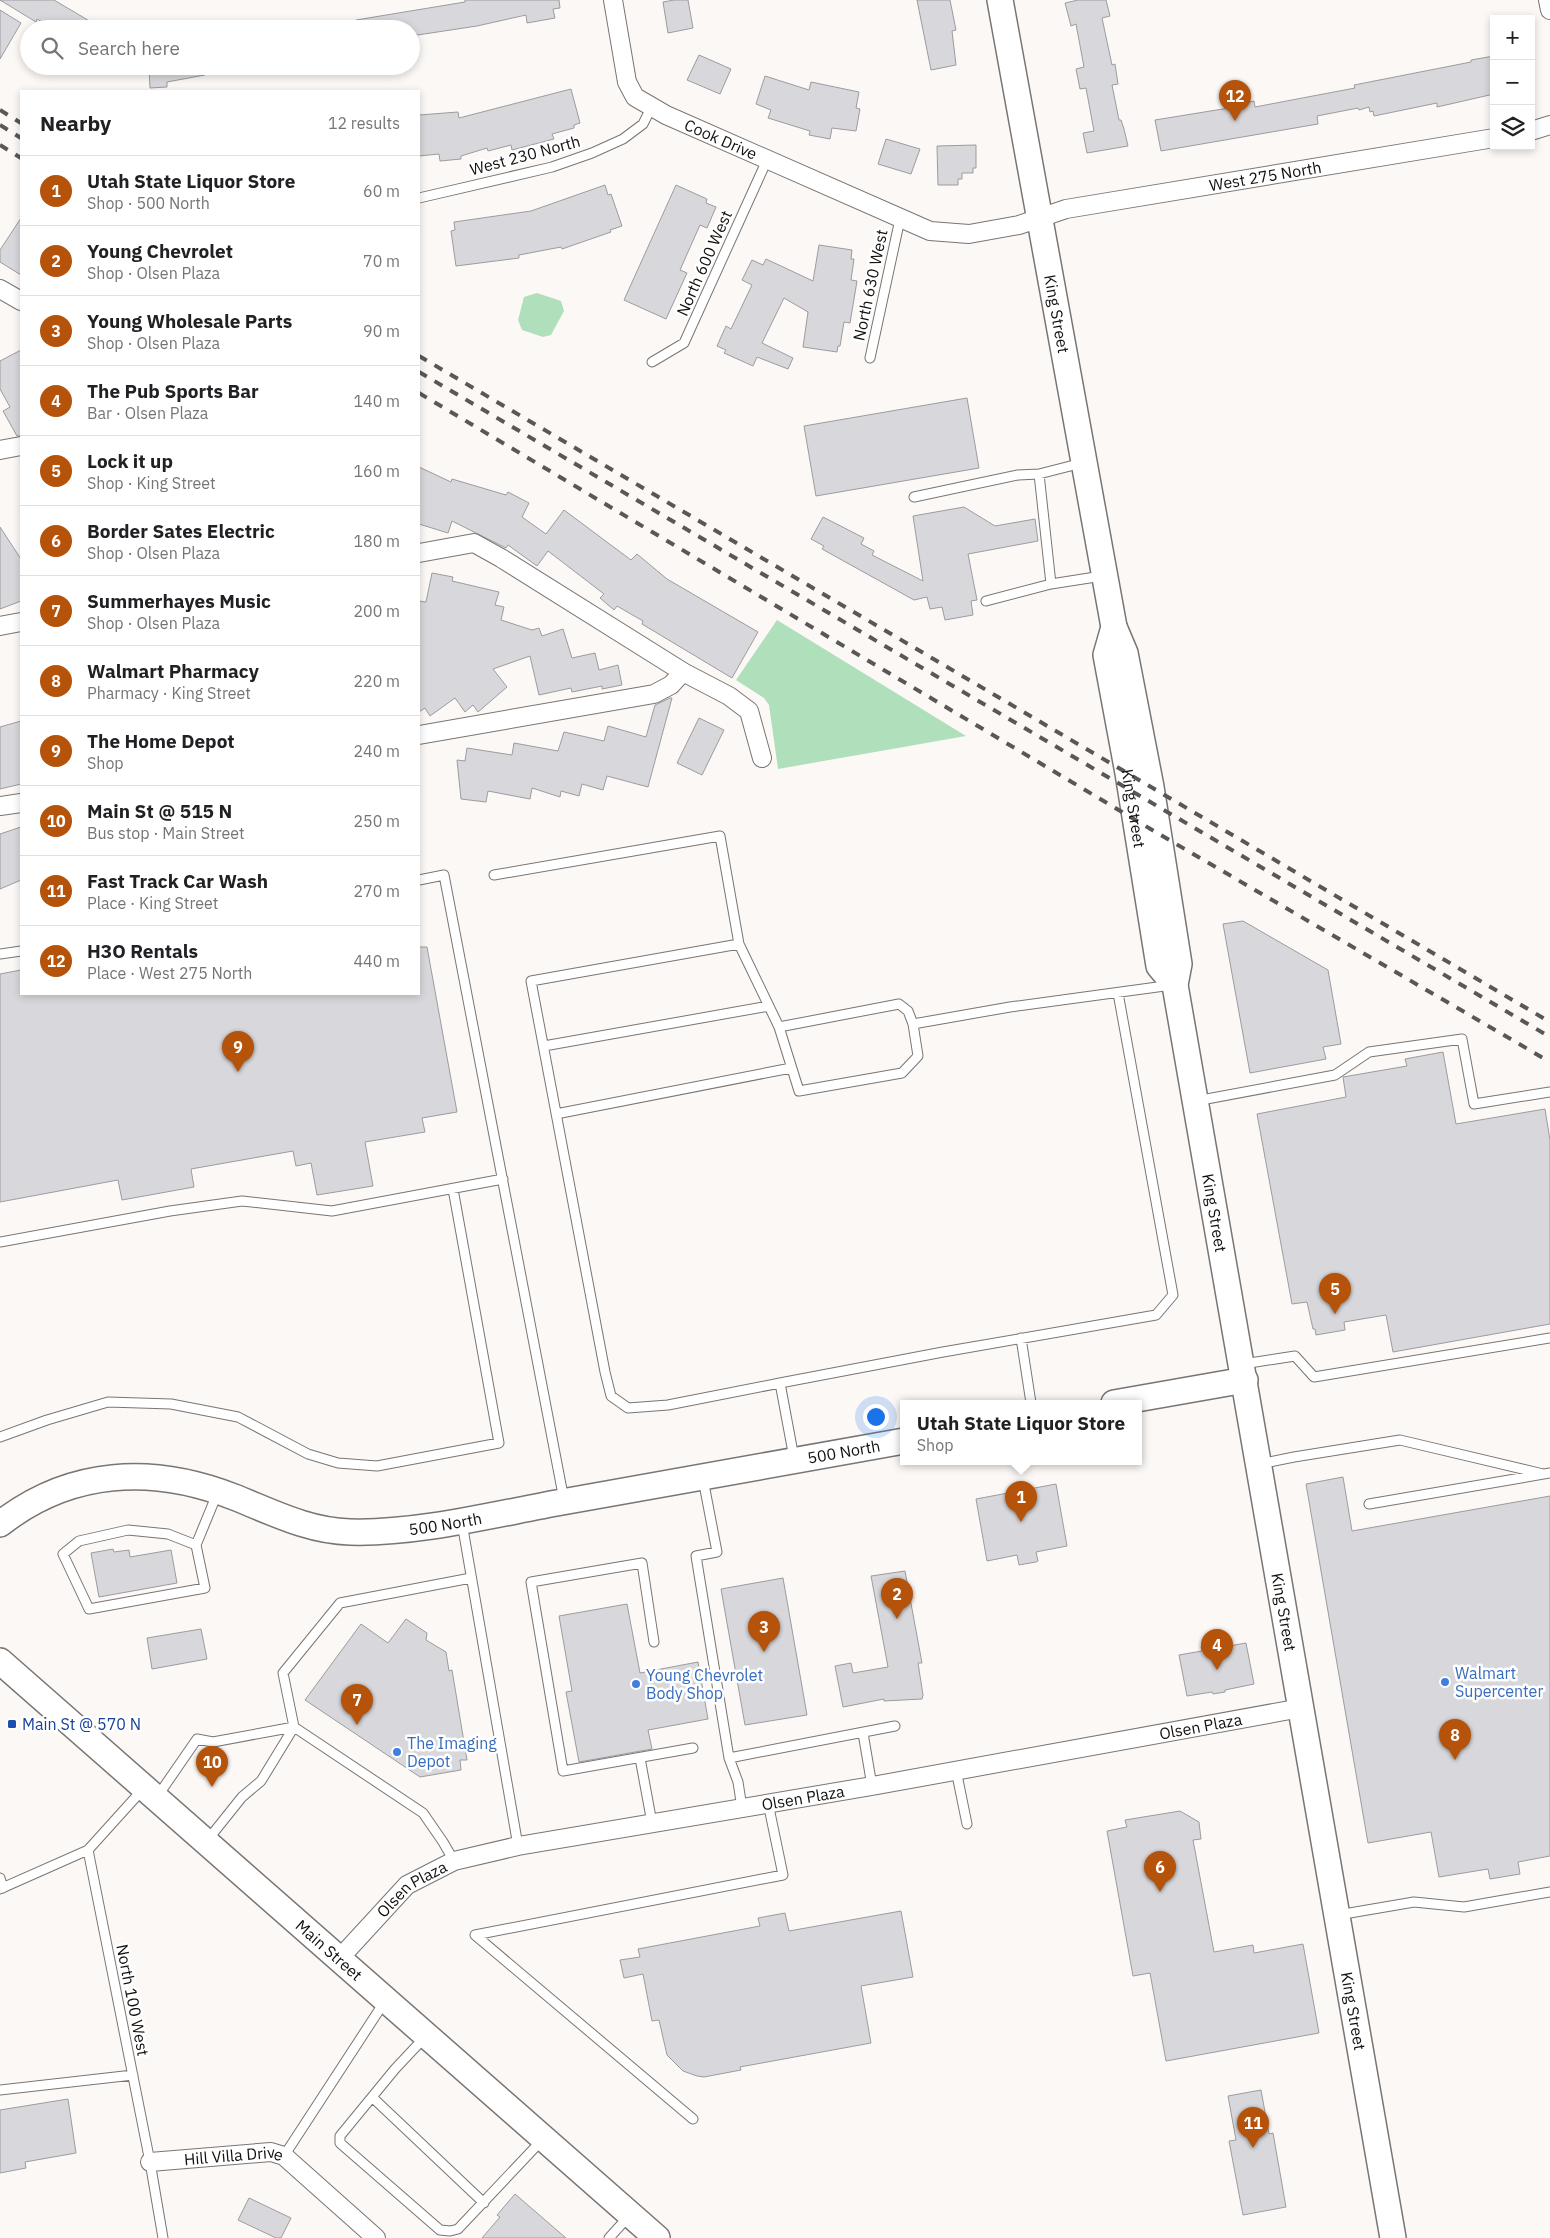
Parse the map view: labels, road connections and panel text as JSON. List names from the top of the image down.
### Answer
{
  "streets": {
    "street": [
      "Cook Drive",
      "West 275 North",
      "King Street",
      "500 North",
      "Olsen Plaza",
      "Main Street",
      "Hill Villa Drive"
    ],
    "lane": [
      "West 230 North",
      "North 600 West",
      "North 630 West",
      "North 100 West"
    ]
  },
  "crossings": [
    ["Cook Drive", "West 230 North"],
    ["Cook Drive", "West 275 North"],
    ["Cook Drive", "North 600 West"],
    ["Cook Drive", "North 630 West"],
    ["West 275 North", "North 630 West"],
    ["West 275 North", "King Street"],
    ["King Street", "Olsen Plaza"],
    ["Olsen Plaza", "Main Street"],
    ["North 100 West", "Hill Villa Drive"]
  ],
  "places": {
    "other": ["Walmart Supercenter", "Young Chevrolet Body Shop", "The Imaging Depot"],
    "transit": ["Main St @ 570 N"]
  },
  "page": {
    "map_buttons": ["+", "−"],
    "search": "Search here",
    "pins": [
      "12",
      "9",
      "5",
      "1",
      "2",
      "3",
      "4",
      "7",
      "8",
      "10",
      "6",
      "11"
    ],
    "heading": ["Nearby", "12 results"],
    "list": [
      {
        "mark": "1",
        "name": "Utah State Liquor Store",
        "note": "Shop · 500 North",
        "value": "60 m"
      },
      {
        "mark": "2",
        "name": "Young Chevrolet",
        "note": "Shop · Olsen Plaza",
        "value": "70 m"
      },
      {
        "mark": "3",
        "name": "Young Wholesale Parts",
        "note": "Shop · Olsen Plaza",
        "value": "90 m"
      },
      {
        "mark": "4",
        "name": "The Pub Sports Bar",
        "note": "Bar · Olsen Plaza",
        "value": "140 m"
      },
      {
        "mark": "5",
        "name": "Lock it up",
        "note": "Shop · King Street",
        "value": "160 m"
      },
      {
        "mark": "6",
        "name": "Border Sates Electric",
        "note": "Shop · Olsen Plaza",
        "value": "180 m"
      },
      {
        "mark": "7",
        "name": "Summerhayes Music",
        "note": "Shop · Olsen Plaza",
        "value": "200 m"
      },
      {
        "mark": "8",
        "name": "Walmart Pharmacy",
        "note": "Pharmacy · King Street",
        "value": "220 m"
      },
      {
        "mark": "9",
        "name": "The Home Depot",
        "note": "Shop",
        "value": "240 m"
      },
      {
        "mark": "10",
        "name": "Main St @ 515 N",
        "note": "Bus stop · Main Street",
        "value": "250 m"
      },
      {
        "mark": "11",
        "name": "Fast Track Car Wash",
        "note": "Place · King Street",
        "value": "270 m"
      },
      {
        "mark": "12",
        "name": "H3O Rentals",
        "note": "Place · West 275 North",
        "value": "440 m"
      }
    ],
    "popup": ["Utah State Liquor Store", "Shop"]
  }
}
